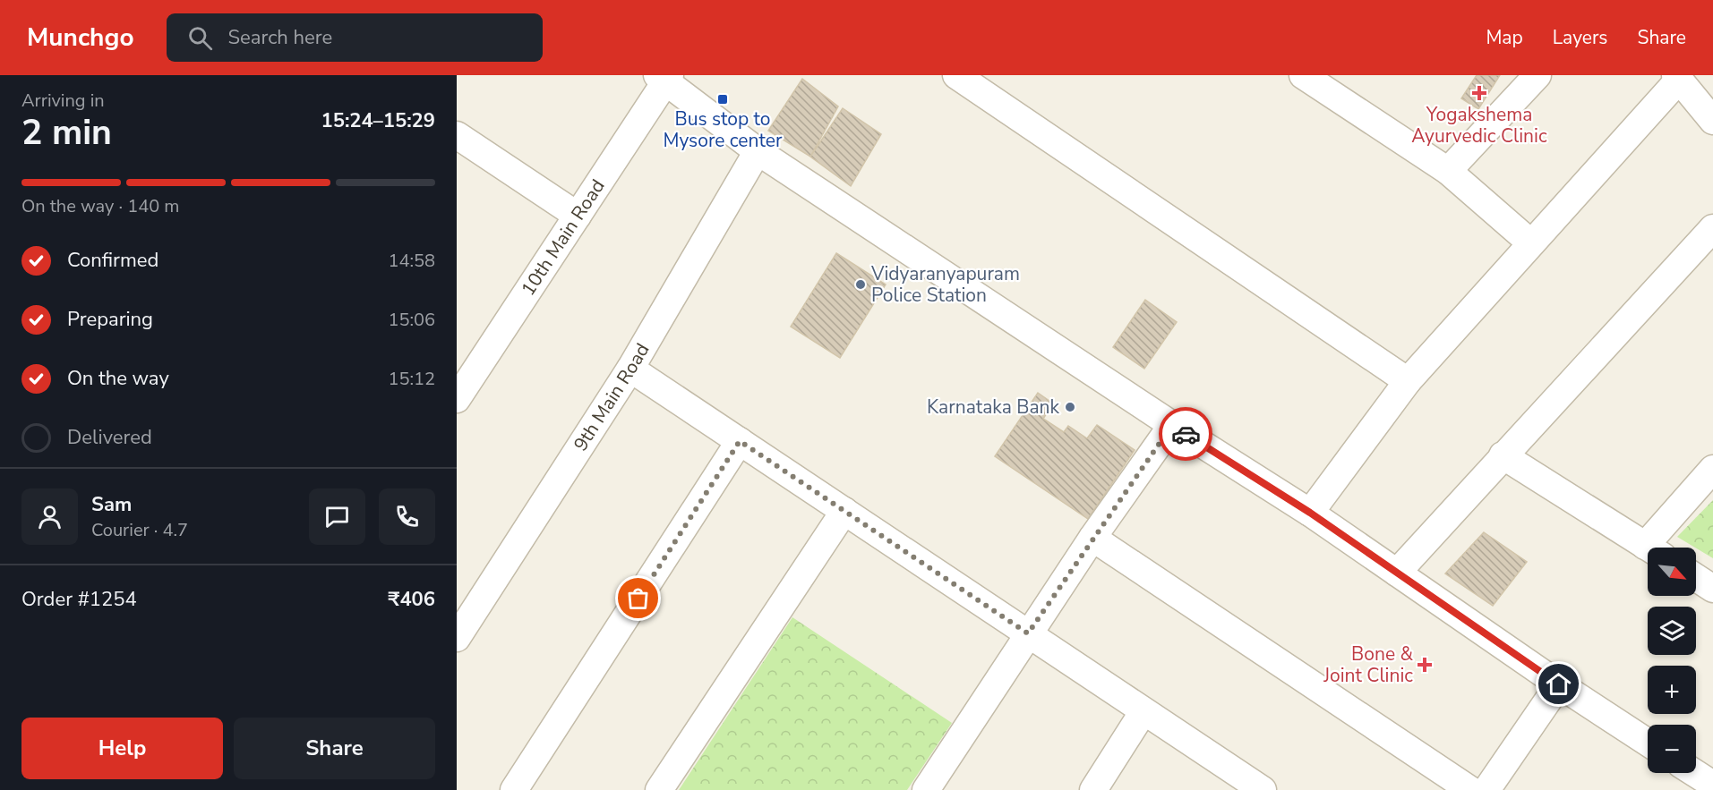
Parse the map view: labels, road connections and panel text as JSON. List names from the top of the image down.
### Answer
{
  "streets": {
    "street": ["10th Main Road", "9th Main Road"]
  },
  "places": {
    "health": ["Yogakshema Ayurvedic Clinic", "Bone & Joint Clinic"],
    "transit": ["Bus stop to Mysore center"],
    "other": ["Vidyaranyapuram Police Station", "Karnataka Bank"]
  },
  "north": "bottom right",
  "page": {
    "header": "Munchgo",
    "search": "Search here",
    "nav": ["Map", "Layers", "Share"],
    "heading": ["2 min", "Arriving in", "15:24–15:29"],
    "panel": [
      "Sam",
      "Courier · 4.7",
      "Order #1254",
      "₹406"
    ],
    "bar": "On the way · 140 m",
    "list": [
      ["Confirmed", "14:58"],
      ["Preparing", "15:06"],
      ["On the way", "15:12"],
      "Delivered"
    ],
    "map_buttons": ["+", "−"],
    "buttons": ["Help", "Share"]
  }
}
